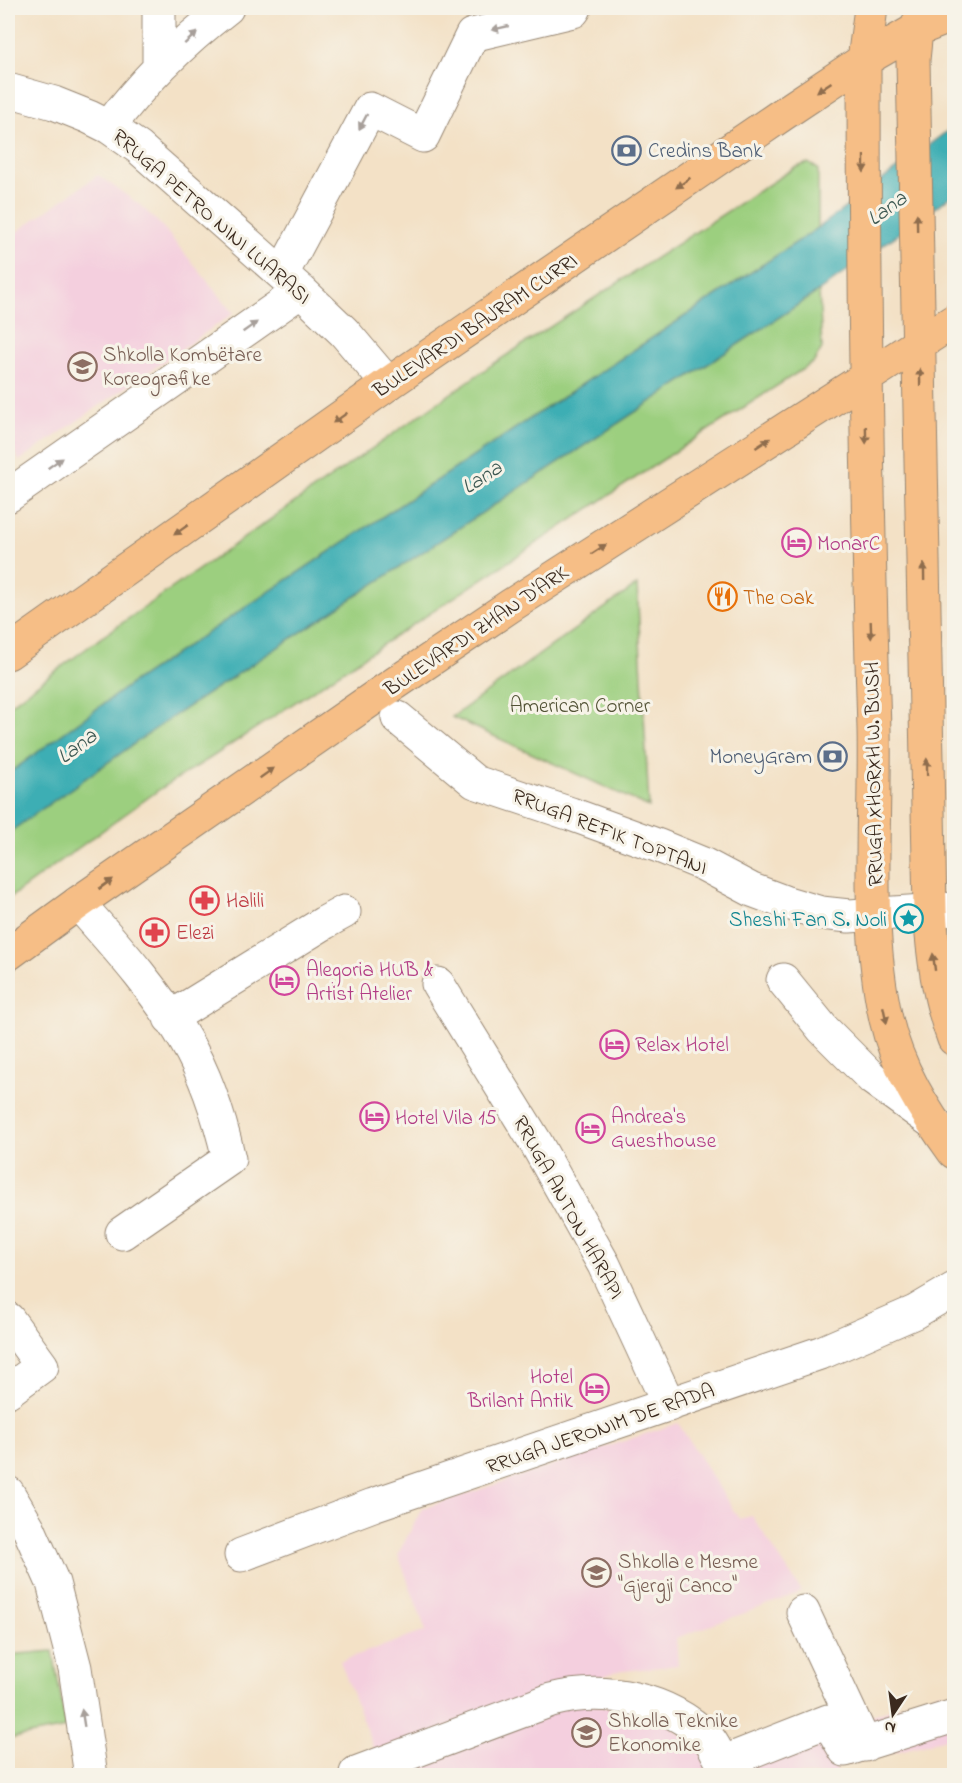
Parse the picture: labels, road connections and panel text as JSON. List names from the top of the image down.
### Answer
{
  "streets": {
    "main road": ["BULEVARDI BAJRAM CURRI", "BULEVARDI ZHAN D'ARK", "RRUGA XHORXH W. BUSH"],
    "street": [
      "RRUGA PETRO NINI LUARASI",
      "RRUGA REFIK TOPTANI",
      "RRUGA ANTON HARAPI",
      "RRUGA JERONIM DE RADA"
    ]
  },
  "crossings": [
    ["RRUGA PETRO NINI LUARASI", "BULEVARDI BAJRAM CURRI"],
    ["BULEVARDI BAJRAM CURRI", "RRUGA XHORXH W. BUSH"],
    ["BULEVARDI ZHAN D'ARK", "RRUGA XHORXH W. BUSH"],
    ["RRUGA XHORXH W. BUSH", "RRUGA REFIK TOPTANI"],
    ["RRUGA ANTON HARAPI", "RRUGA JERONIM DE RADA"]
  ],
  "one_way": ["BULEVARDI BAJRAM CURRI", "BULEVARDI ZHAN D'ARK"],
  "water": ["Lana"],
  "parks": ["American Corner"],
  "places": {
    "bank": ["Credins Bank", "MoneyGram"],
    "school or university": ["Shkolla Kombëtare Koreografike", "Shkolla e Mesme \"Gjergji Canco\"", "Shkolla Teknike Ekonomike"],
    "hotel": [
      "MonarC",
      "Alegoria HUB & Artist Atelier",
      "Relax Hotel",
      "Hotel Vila 15",
      "Andrea's Guesthouse",
      "Hotel Brilant Antik"
    ],
    "restaurant": ["The Oak"],
    "pharmacy": ["Halili", "Elezi"],
    "place": ["Sheshi Fan S. Noli"]
  },
  "north": "bottom"
}
